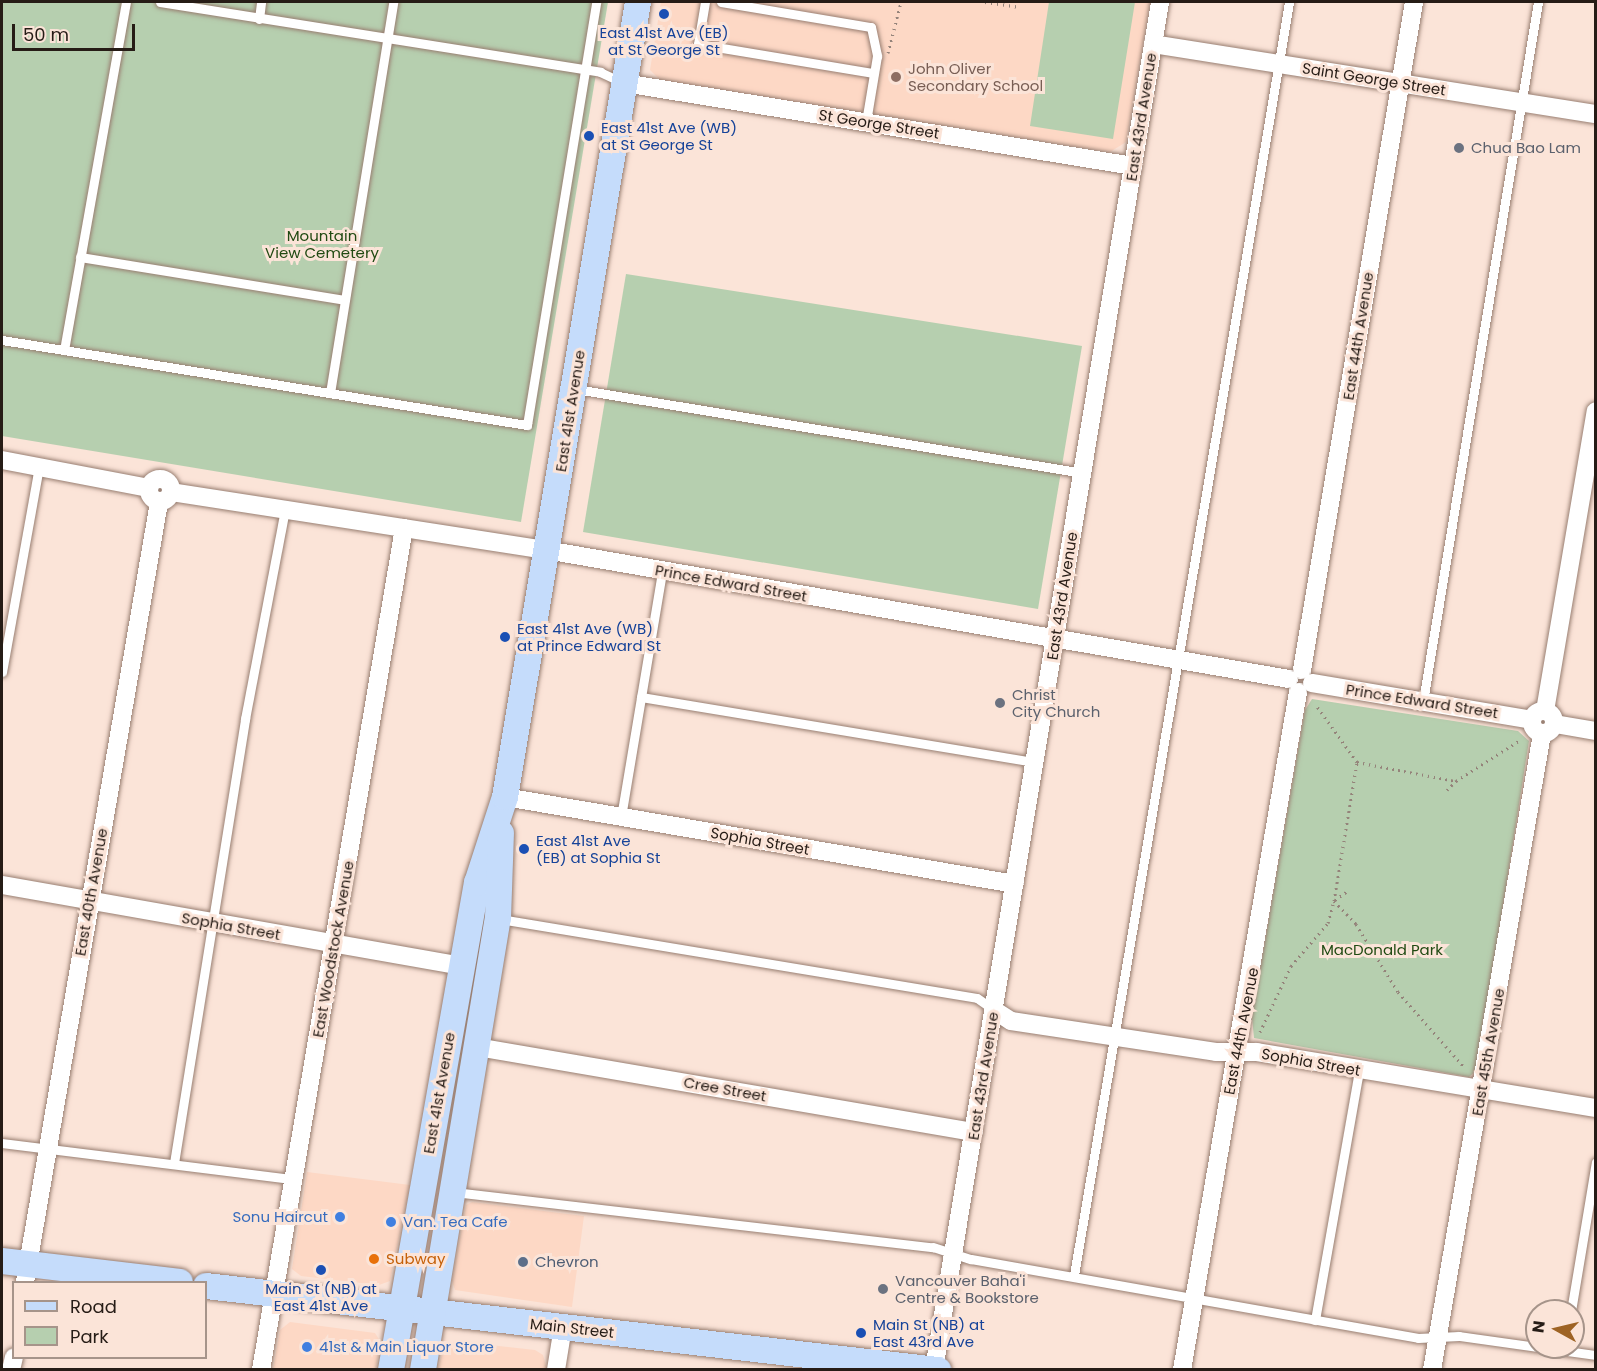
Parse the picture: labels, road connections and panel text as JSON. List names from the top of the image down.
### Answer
{
  "streets": {
    "main road": ["East 41st Avenue", "Main Street"],
    "street": [
      "Saint George Street",
      "East 43rd Avenue",
      "St George Street",
      "East 44th Avenue",
      "Prince Edward Street",
      "Sophia Street",
      "East 40th Avenue",
      "East Woodstock Avenue",
      "East 45th Avenue",
      "Cree Street"
    ]
  },
  "crossings": [
    ["Saint George Street", "East 43rd Avenue"],
    ["Saint George Street", "East 44th Avenue"],
    ["East 43rd Avenue", "St George Street"],
    ["East 43rd Avenue", "Prince Edward Street"],
    ["East 43rd Avenue", "Sophia Street"],
    ["East 43rd Avenue", "Cree Street"],
    ["East 43rd Avenue", "Main Street"],
    ["St George Street", "East 41st Avenue"],
    ["East 44th Avenue", "Prince Edward Street"],
    ["East 44th Avenue", "Sophia Street"],
    ["East 41st Avenue", "Prince Edward Street"],
    ["East 41st Avenue", "Sophia Street"],
    ["East 41st Avenue", "Cree Street"],
    ["East 41st Avenue", "Main Street"],
    ["Prince Edward Street", "East 40th Avenue"],
    ["Prince Edward Street", "East Woodstock Avenue"],
    ["Prince Edward Street", "East 45th Avenue"],
    ["Sophia Street", "East 40th Avenue"],
    ["Sophia Street", "East Woodstock Avenue"],
    ["Sophia Street", "East 45th Avenue"],
    ["East Woodstock Avenue", "Main Street"]
  ],
  "parks": ["Mountain View Cemetery", "MacDonald Park"],
  "places": [
    "East 41st Ave (EB) at St George St",
    "John Oliver Secondary School",
    "East 41st Ave (WB) at St George St",
    "Chua Bao Lam",
    "East 41st Ave (WB) at Prince Edward St",
    "Christ City Church",
    "East 41st Ave (EB) at Sophia St",
    "Sonu Haircut",
    "Van. Tea Cafe",
    "Subway",
    "Chevron",
    "Main St (NB) at East 41st Ave",
    "Vancouver Baha'i Centre & Bookstore",
    "Main St (NB) at East 43rd Ave",
    "41st & Main Liquor Store"
  ],
  "legend": ["Road", "Park"],
  "scale_bar": "50 m",
  "north": "left"
}
